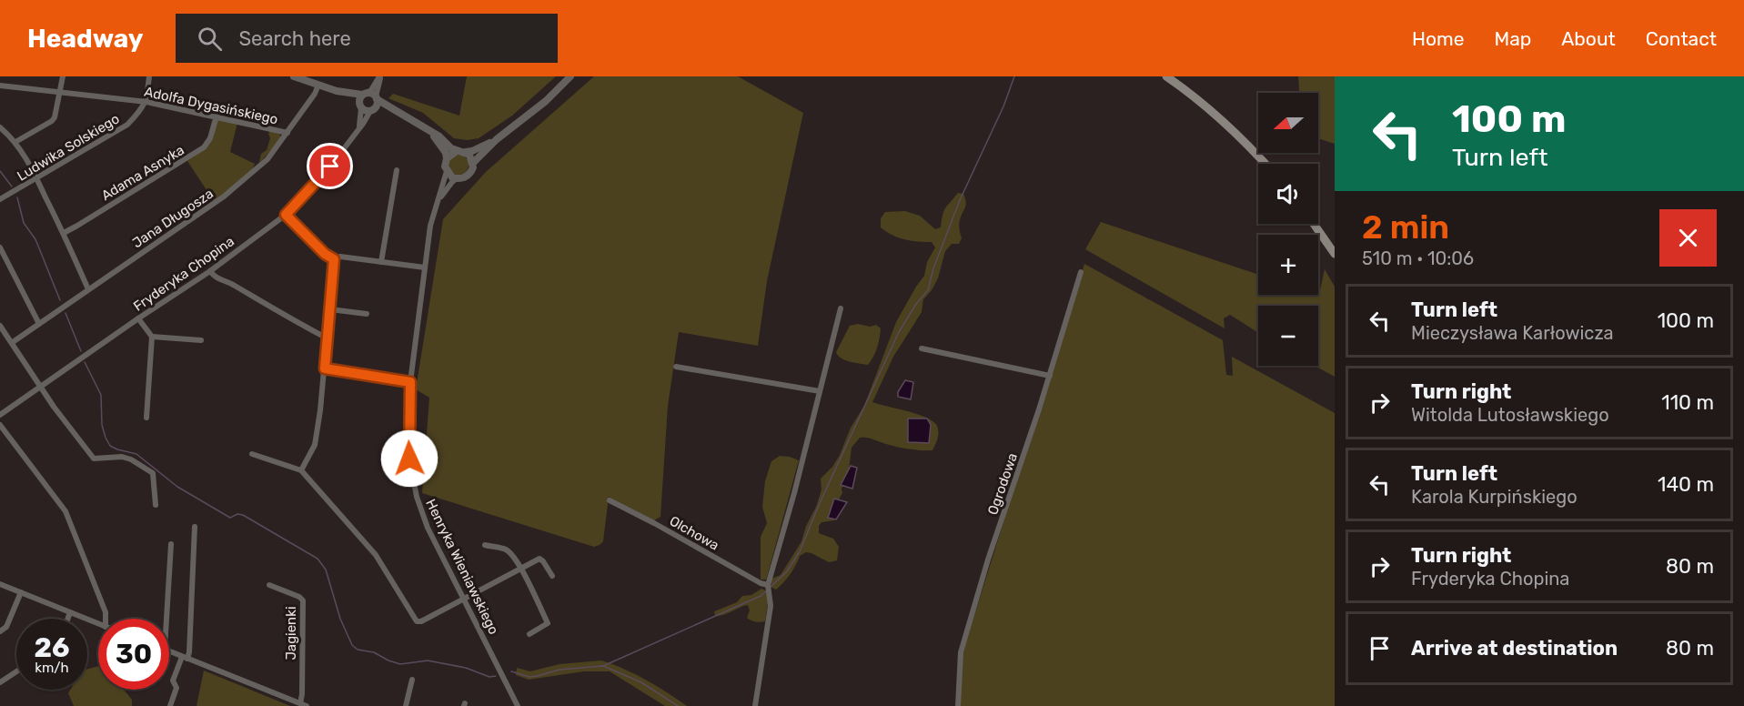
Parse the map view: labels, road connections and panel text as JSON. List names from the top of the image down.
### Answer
{
  "streets": {
    "street": [
      "Adolfa Dygasińskiego",
      "Ludwika Solskiego",
      "Adama Asnyka",
      "Jana Długosza",
      "Fryderyka Chopina",
      "Ogrodowa",
      "Olchowa",
      "Henryka Wieniawskiego",
      "Jagienki"
    ]
  },
  "crossings": [
    ["Adolfa Dygasińskiego", "Ludwika Solskiego"],
    ["Adolfa Dygasińskiego", "Adama Asnyka"],
    ["Adolfa Dygasińskiego", "Jana Długosza"]
  ],
  "north": "left",
  "page": {
    "header": "Headway",
    "search": "Search here",
    "nav": [
      "Home",
      "Map",
      "About",
      "Contact"
    ],
    "turn": ["100 m", "Turn left"],
    "map_buttons": ["+", "−"],
    "heading": ["2 min", "510 m · 10:06"],
    "list": [
      {
        "name": "Turn left",
        "note": "Mieczysława Karłowicza",
        "value": "100 m"
      },
      {
        "name": "Turn right",
        "note": "Witolda Lutosławskiego",
        "value": "110 m"
      },
      {
        "name": "Turn left",
        "note": "Karola Kurpińskiego",
        "value": "140 m"
      },
      {
        "name": "Turn right",
        "note": "Fryderyka Chopina",
        "value": "80 m"
      },
      {
        "name": "Arrive at destination",
        "value": "80 m"
      }
    ],
    "speed": "26 km/h",
    "limit": "30"
  }
}
